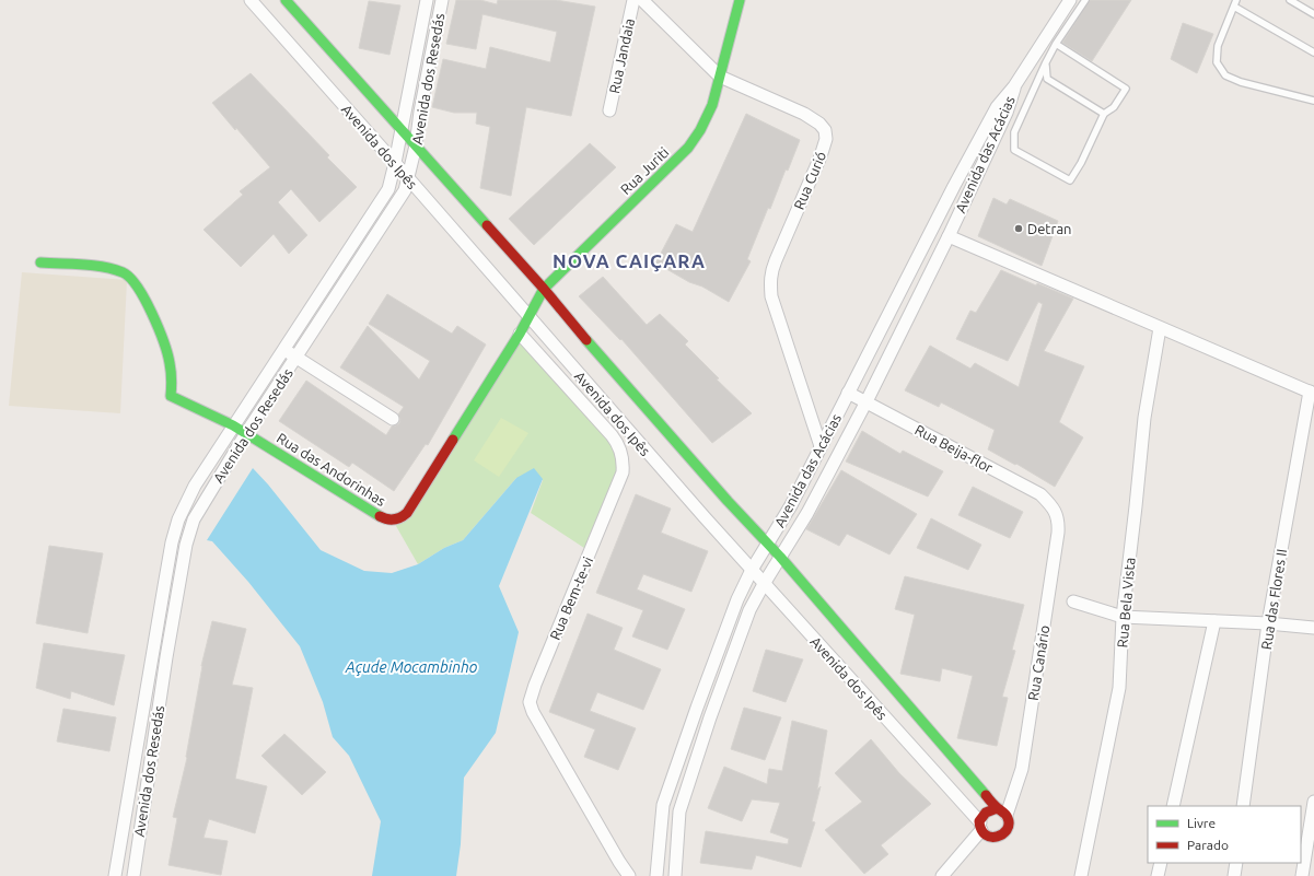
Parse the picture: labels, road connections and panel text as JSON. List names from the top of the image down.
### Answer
{
  "streets": {
    "street": [
      "Rua Jandaia",
      "Avenida dos Resedás",
      "Avenida dos Ipês",
      "Avenida das Acácias",
      "Rua Juriti",
      "Rua Curió",
      "Rua Beija-flor",
      "Rua das Andorinhas",
      "Rua Bem-te-vi",
      "Rua das Flores II",
      "Rua Bela Vista",
      "Rua Canário"
    ]
  },
  "crossings": [
    ["Avenida dos Resedás", "Avenida dos Ipês"],
    ["Avenida dos Resedás", "Rua das Andorinhas"],
    ["Avenida dos Ipês", "Avenida das Acácias"],
    ["Avenida dos Ipês", "Rua Juriti"],
    ["Avenida dos Ipês", "Rua Canário"],
    ["Avenida das Acácias", "Rua Curió"],
    ["Avenida das Acácias", "Rua Beija-flor"],
    ["Rua Juriti", "Rua Curió"],
    ["Rua Juriti", "Rua das Andorinhas"],
    ["Rua Juriti", "Rua Bem-te-vi"],
    ["Rua Beija-flor", "Rua Canário"],
    ["Rua das Andorinhas", "Rua Bem-te-vi"]
  ],
  "districts": ["NOVA CAIÇARA"],
  "water": ["Açude Mocambinho"],
  "places": ["Detran"],
  "legend": ["Livre", "Parado"]
}
